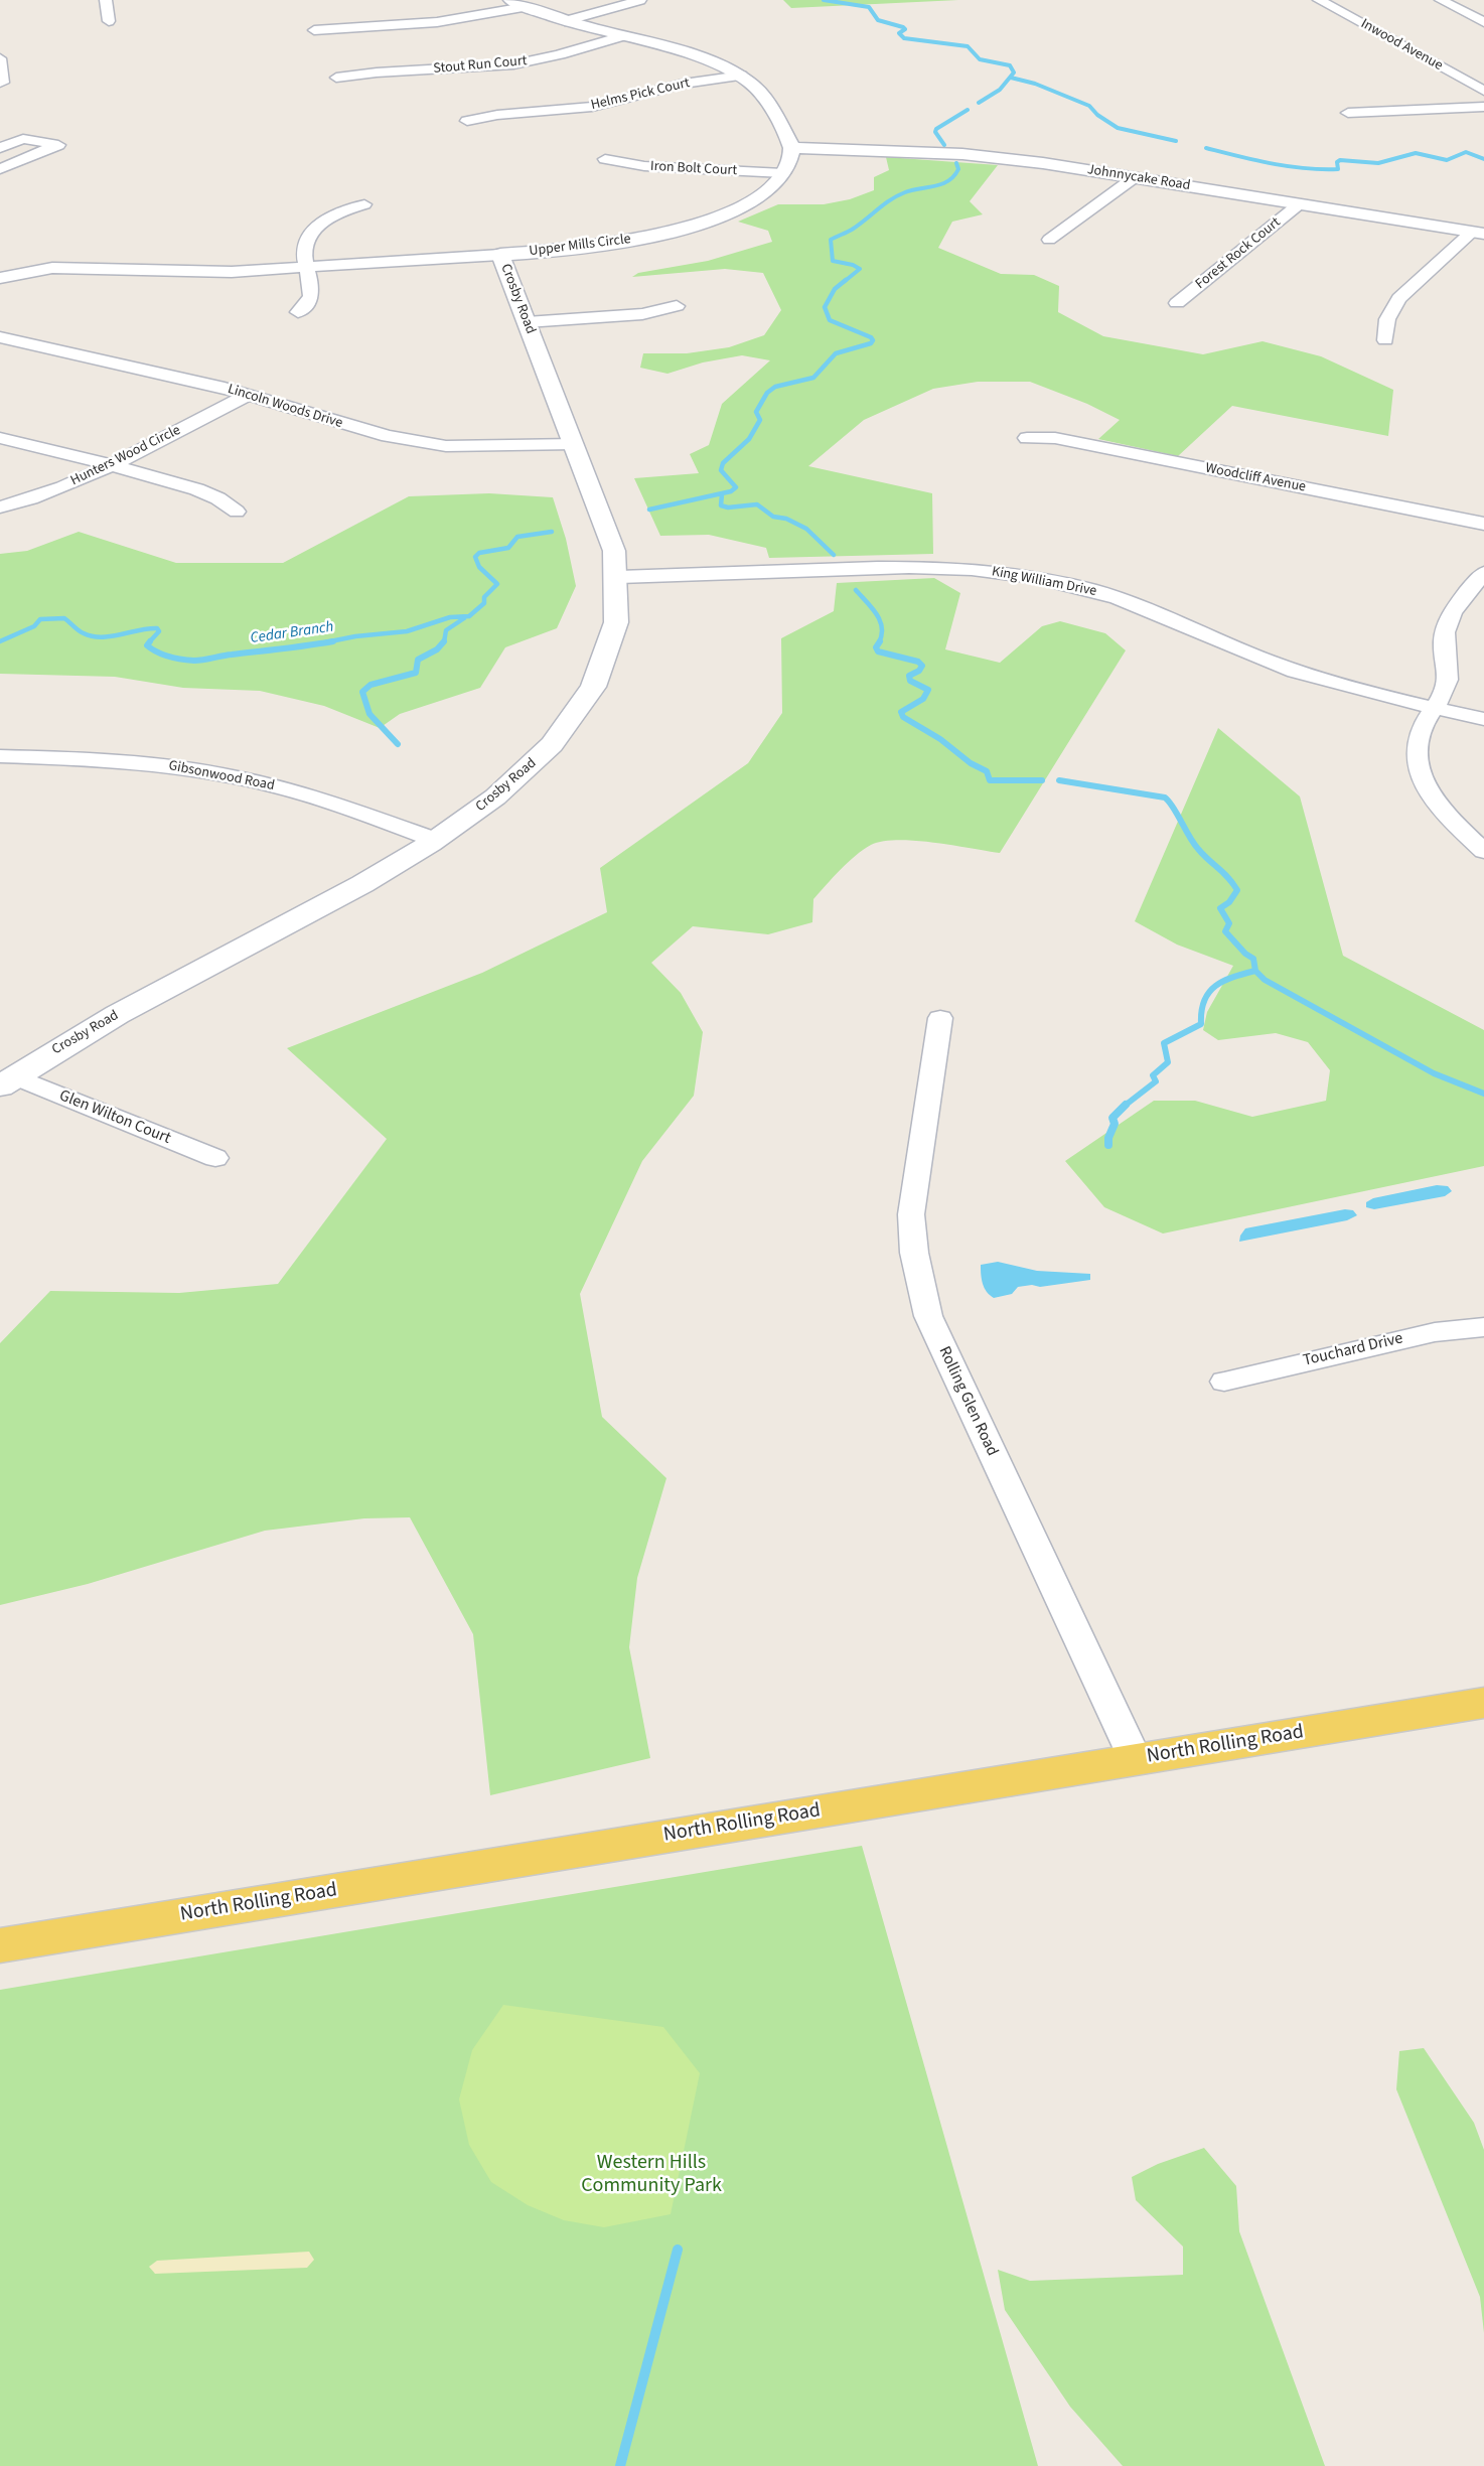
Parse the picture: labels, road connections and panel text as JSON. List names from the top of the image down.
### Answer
{
  "streets": {
    "main road": ["North Rolling Road"],
    "street": [
      "Inwood Avenue",
      "Stout Run Court",
      "Helms Pick Court",
      "Iron Bolt Court",
      "Johnnycake Road",
      "Upper Mills Circle",
      "Forest Rock Court",
      "Crosby Road",
      "Lincoln Woods Drive",
      "Hunters Wood Circle",
      "Woodcliff Avenue",
      "King William Drive",
      "Gibsonwood Road",
      "Glen Wilton Court",
      "Touchard Drive",
      "Rolling Glen Road"
    ]
  },
  "crossings": [
    ["Iron Bolt Court", "Upper Mills Circle"],
    ["Johnnycake Road", "Upper Mills Circle"],
    ["Johnnycake Road", "Forest Rock Court"],
    ["Upper Mills Circle", "Crosby Road"],
    ["Crosby Road", "Lincoln Woods Drive"],
    ["Crosby Road", "King William Drive"],
    ["Crosby Road", "Gibsonwood Road"],
    ["Crosby Road", "Glen Wilton Court"],
    ["Lincoln Woods Drive", "Hunters Wood Circle"],
    ["Rolling Glen Road", "North Rolling Road"]
  ],
  "water": ["Cedar Branch"],
  "parks": ["Western Hills Community Park"]
}
